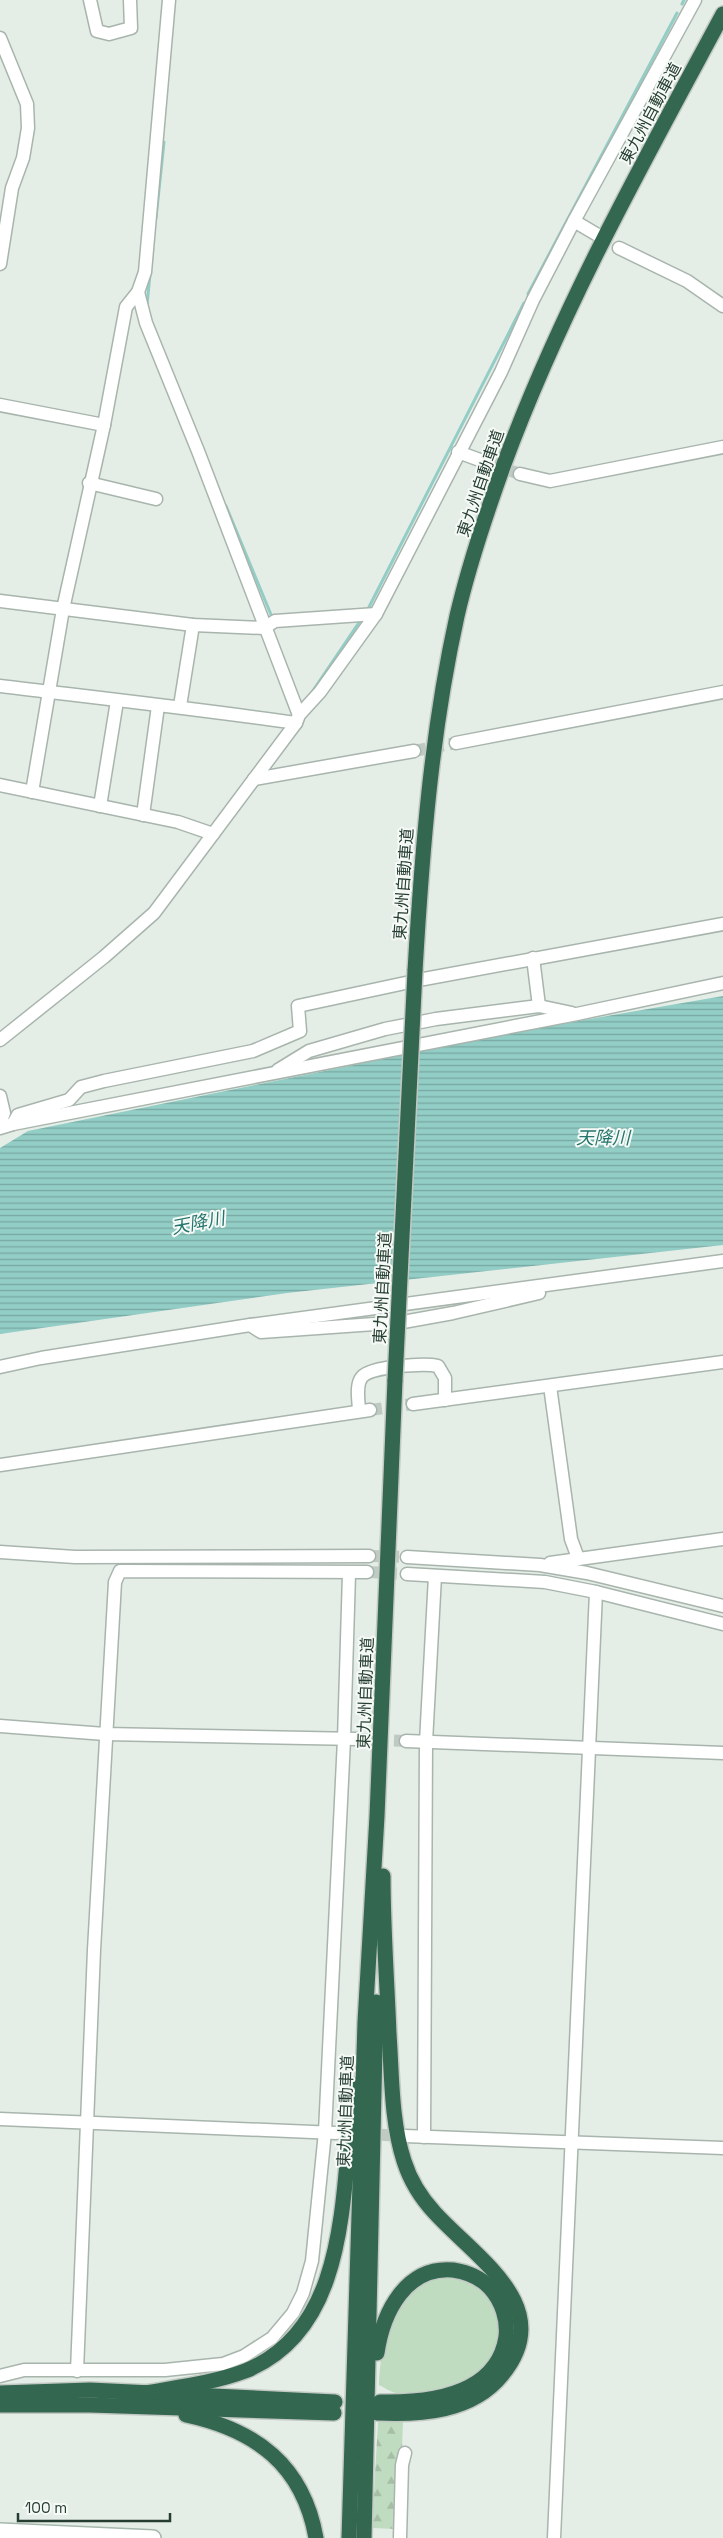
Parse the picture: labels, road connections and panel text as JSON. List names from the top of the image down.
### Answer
{
  "streets": {
    "highway": ["東九州自動車道"]
  },
  "water": ["天降川"],
  "scale_bar": "100 m"
}
